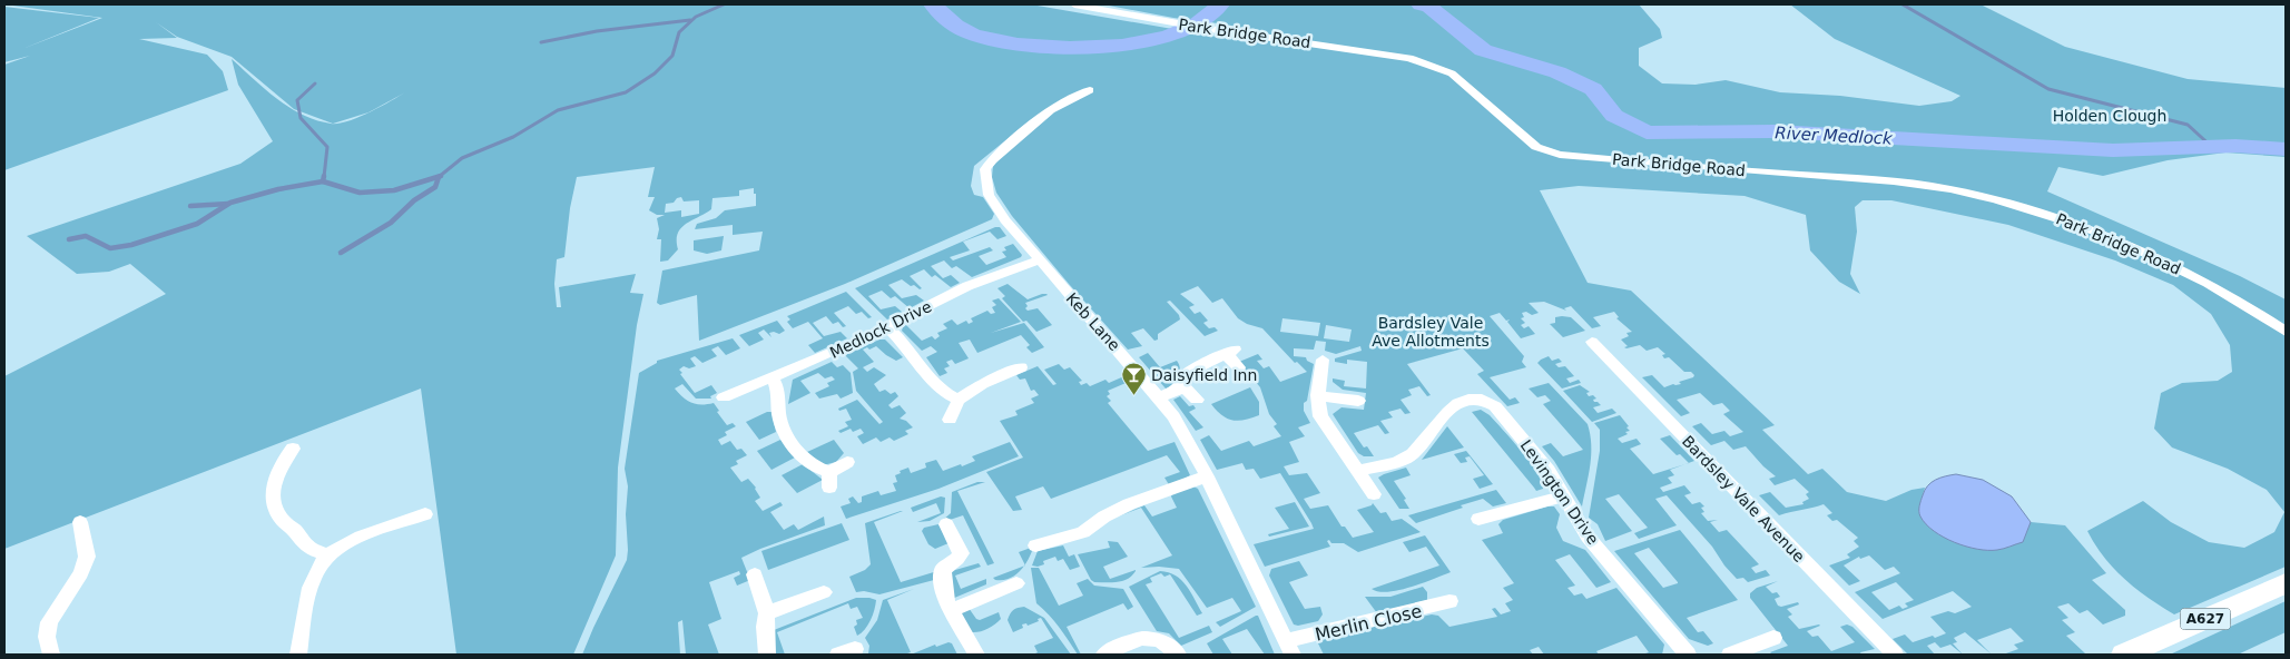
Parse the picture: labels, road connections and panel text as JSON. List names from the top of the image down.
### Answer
{
  "streets": {
    "highway": ["A627"],
    "street": [
      "Park Bridge Road",
      "Keb Lane",
      "Medlock Drive",
      "Levington Drive",
      "Bardsley Vale Avenue",
      "Merlin Close"
    ]
  },
  "crossings": [
    ["Keb Lane", "Medlock Drive"],
    ["Keb Lane", "Merlin Close"]
  ],
  "water": ["River Medlock"],
  "parks": ["Holden Clough", "Bardsley Vale Ave Allotments"],
  "places": {
    "bar": ["Daisyfield Inn"]
  }
}
